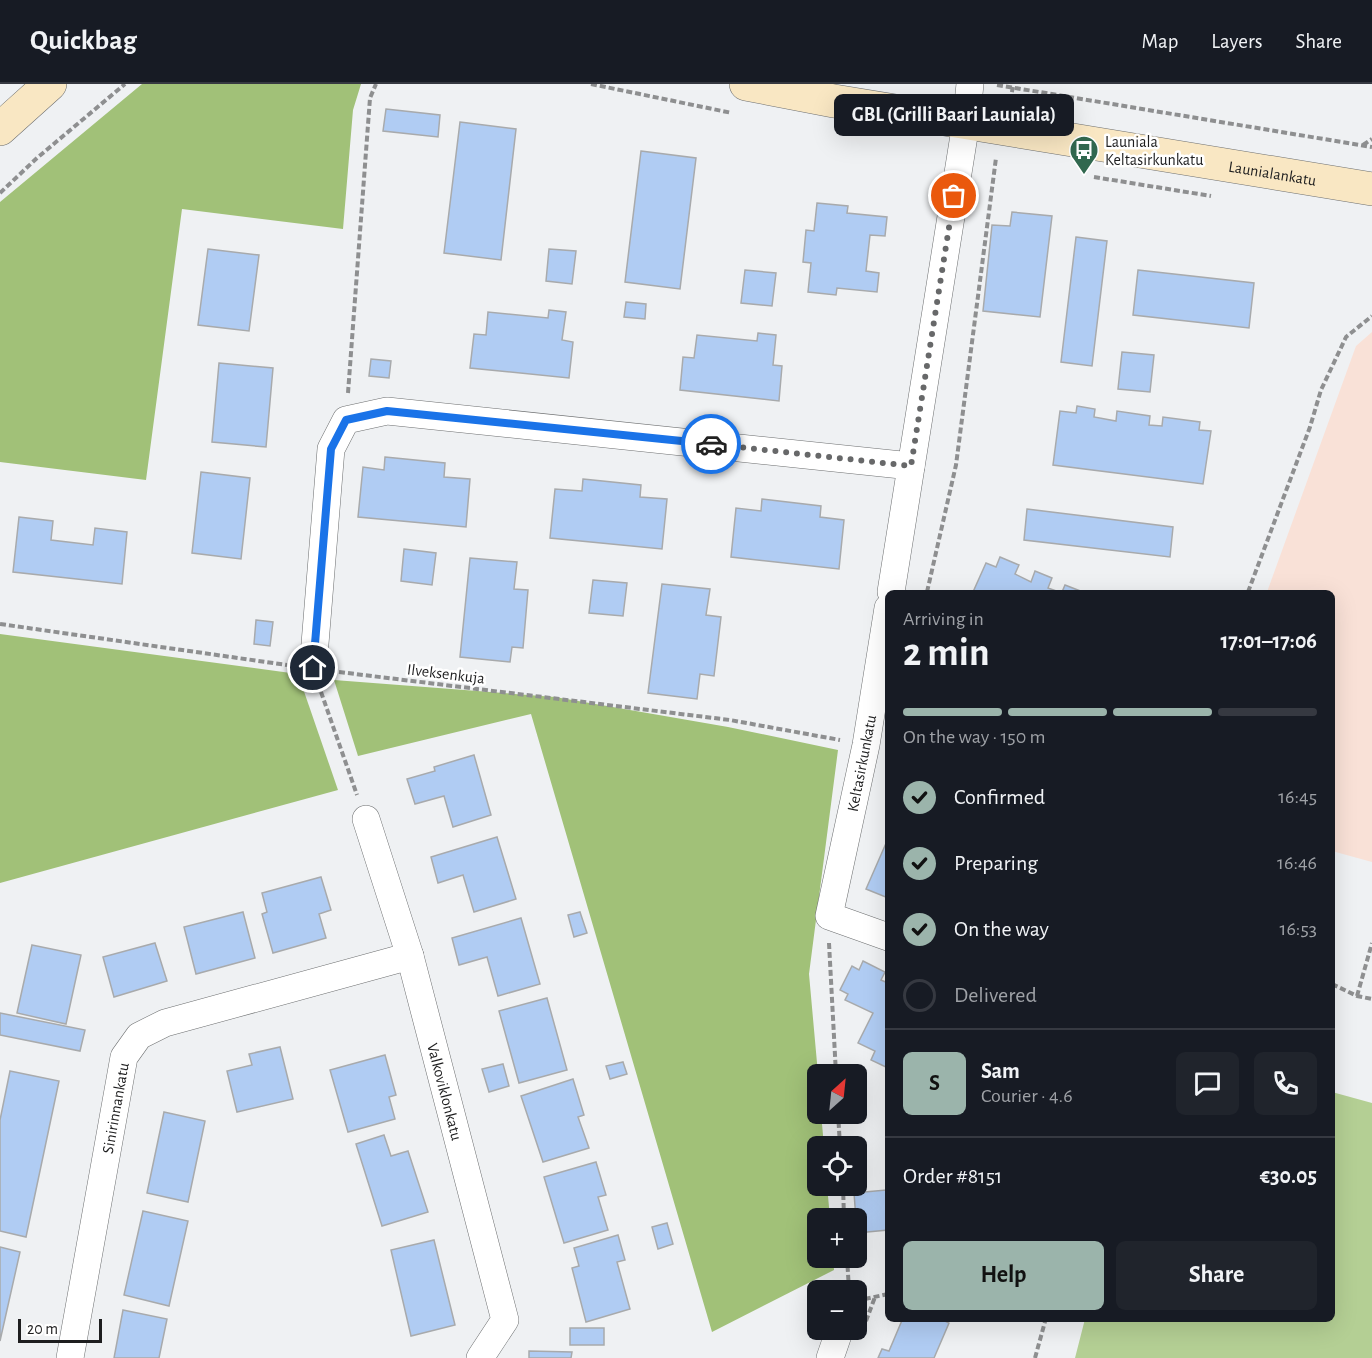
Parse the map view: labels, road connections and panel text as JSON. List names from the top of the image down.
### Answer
{
  "streets": {
    "street": [
      "Launialankatu",
      "Keltasirkunkatu",
      "Valkoviklonkatu",
      "Sinirinnankatu"
    ],
    "path": ["Ilveksenkuja"]
  },
  "crossings": [
    ["Ilveksenkuja", "Keltasirkunkatu"],
    ["Valkoviklonkatu", "Sinirinnankatu"]
  ],
  "places": {
    "bus stop": ["Launiala Keltasirkunkatu"],
    "other": ["GBL (Grilli Baari Launiala)"]
  },
  "scale_bar": "20 m",
  "north": "top right",
  "page": {
    "header": "Quickbag",
    "nav": ["Map", "Layers", "Share"],
    "bubble": "GBL (Grilli Baari Launiala)",
    "heading": ["2 min", "Arriving in", "17:01–17:06"],
    "panel": [
      "Sam",
      "Courier · 4.6",
      "Order #8151",
      "€30.05"
    ],
    "bar": "On the way · 150 m",
    "list": [
      ["Confirmed", "16:45"],
      ["Preparing", "16:46"],
      ["On the way", "16:53"],
      "Delivered"
    ],
    "round": "S",
    "map_buttons": ["+", "−"],
    "buttons": ["Help", "Share"],
    "scale": "20 m"
  }
}
